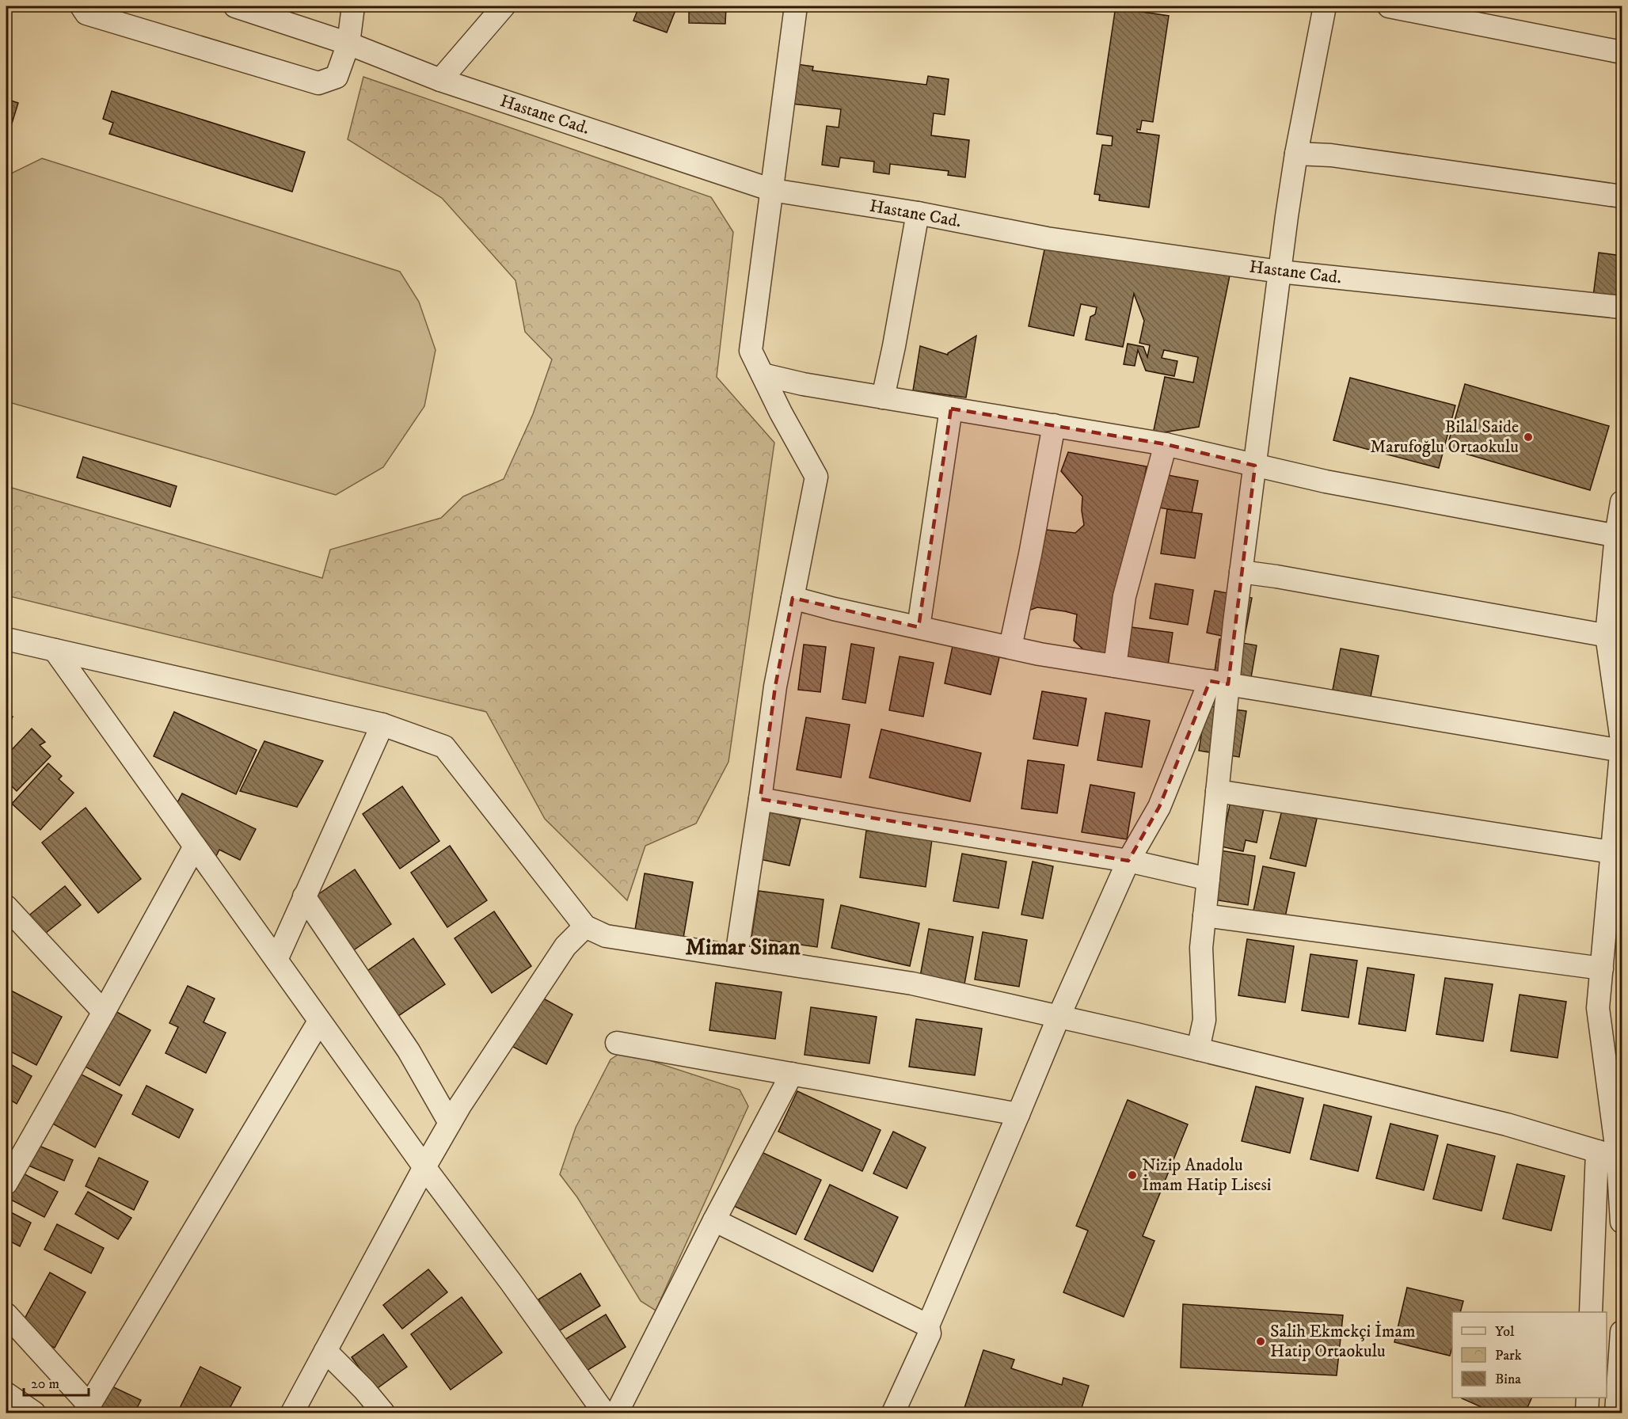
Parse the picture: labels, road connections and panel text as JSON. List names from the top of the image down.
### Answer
{
  "streets": {
    "street": ["Hastane Cad."]
  },
  "districts": ["Mimar Sinan"],
  "places": ["Bilal Saide Marufoğlu Ortaokulu", "Nizip Anadolu İmam Hatip Lisesi", "Salih Ekmekçi İmam Hatip Ortaokulu"],
  "legend": ["Yol", "Park", "Bina"],
  "scale_bar": "20 m"
}
